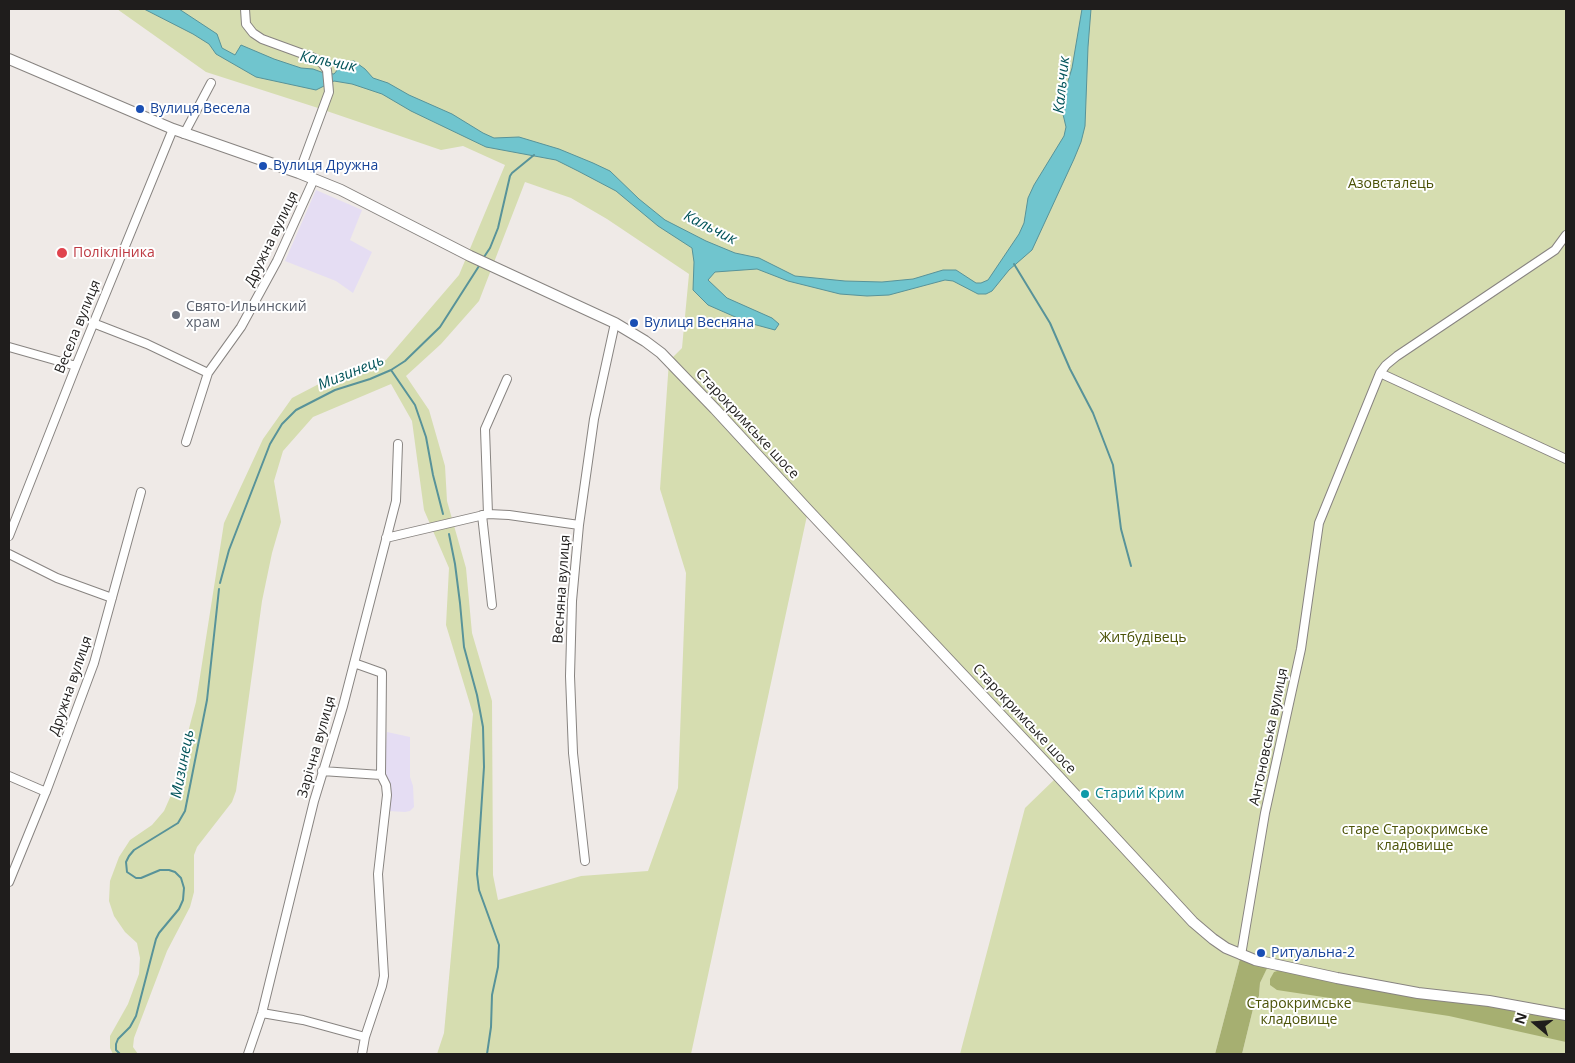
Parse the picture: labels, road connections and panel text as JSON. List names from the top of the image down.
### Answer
{
  "streets": {
    "street": [
      "Дружна вулиця",
      "Весела вулиця",
      "Старокримське шосе",
      "Весняна вулиця",
      "Антоновська вулиця",
      "Зарічна вулиця"
    ]
  },
  "crossings": [
    ["Дружна вулиця", "Старокримське шосе"],
    ["Весела вулиця", "Старокримське шосе"],
    ["Старокримське шосе", "Весняна вулиця"],
    ["Старокримське шосе", "Антоновська вулиця"]
  ],
  "water": ["Кальчик", "Мизинець"],
  "parks": [
    "Азовсталець",
    "Житбудівець",
    "старе Старокримське кладовище",
    "Старокримське кладовище"
  ],
  "places": [
    "Вулиця Весела",
    "Вулиця Дружна",
    "Полікліника",
    "Свято-Ильинский храм",
    "Вулиця Весняна",
    "Старий Крим",
    "Ритуальна-2"
  ],
  "north": "left"
}
